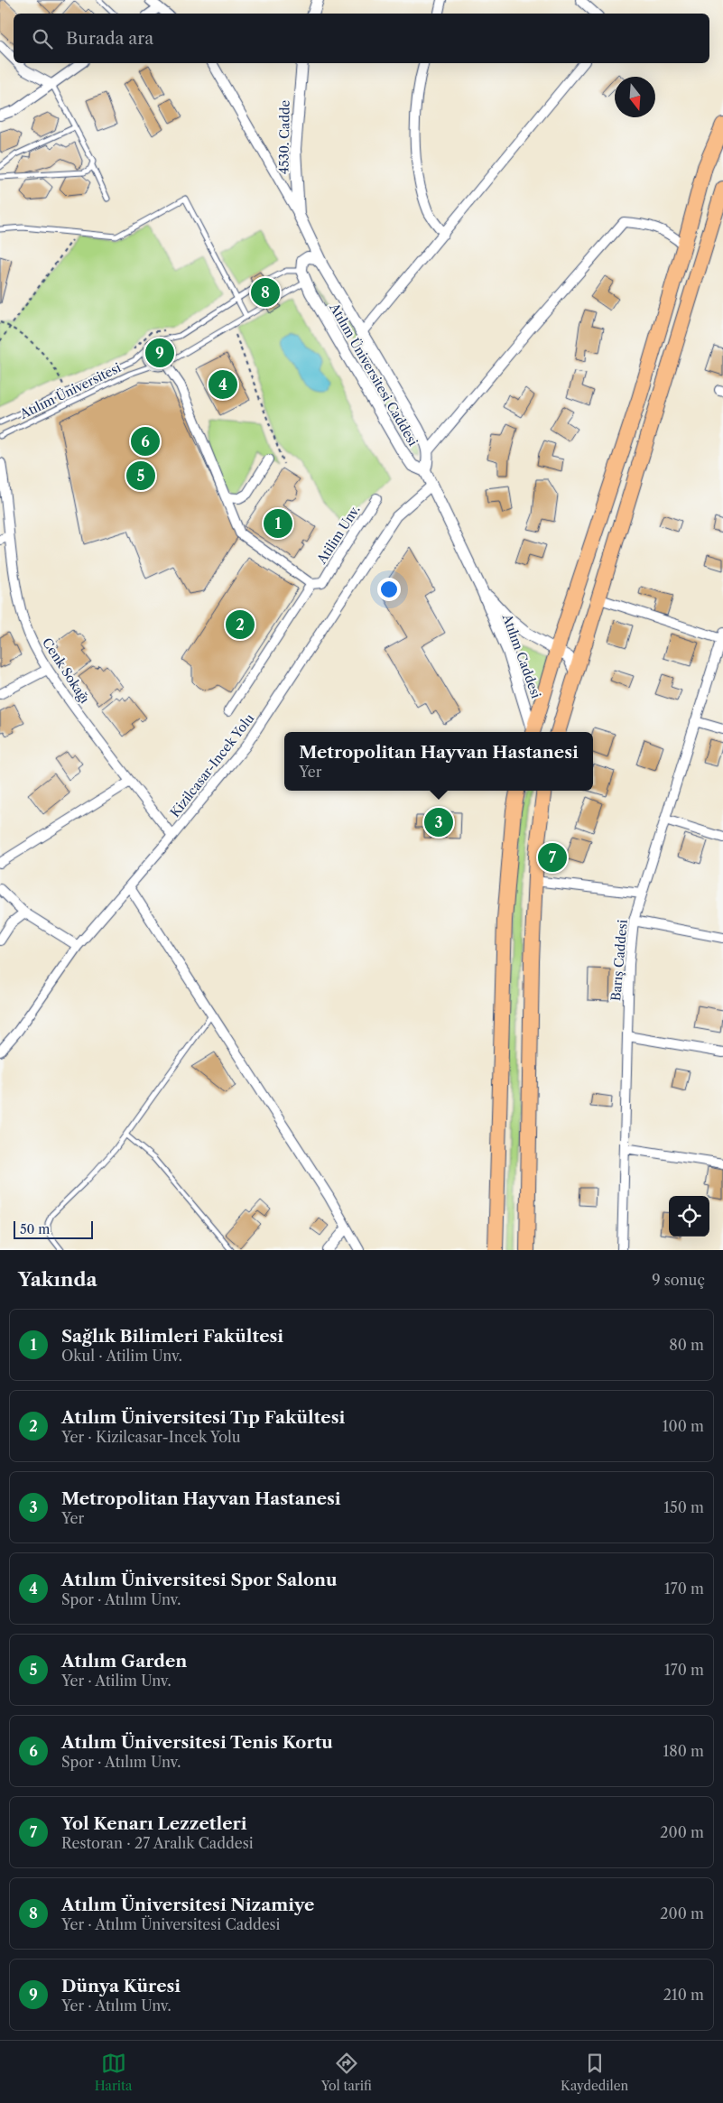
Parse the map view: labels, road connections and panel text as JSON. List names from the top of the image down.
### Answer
{
  "streets": {
    "street": [
      "4530. Cadde",
      "Atılım Üniversitesi Caddesi",
      "Atilim Unv.",
      "Atılım Caddesi",
      "Cenk Sokağı",
      "Kizilcasar-Incek Yolu",
      "Barış Caddesi"
    ],
    "lane": ["Atılım Üniversitesi"]
  },
  "crossings": [
    ["4530. Cadde", "Atılım Üniversitesi Caddesi"],
    ["Atılım Üniversitesi Caddesi", "Atılım Caddesi"],
    ["Atılım Caddesi", "Kizilcasar-Incek Yolu"],
    ["Cenk Sokağı", "Kizilcasar-Incek Yolu"]
  ],
  "scale_bar": "50 m",
  "north": "bottom",
  "page": {
    "search": "Burada ara",
    "pins": [
      "8",
      "9",
      "4",
      "6",
      "5",
      "1",
      "2",
      "3",
      "7"
    ],
    "popup": ["Metropolitan Hayvan Hastanesi", "Yer"],
    "scale": "50 m",
    "heading": ["Yakında", "9 sonuç"],
    "list": [
      {
        "mark": "1",
        "name": "Sağlık Bilimleri Fakültesi",
        "note": "Okul · Atilim Unv.",
        "value": "80 m"
      },
      {
        "mark": "2",
        "name": "Atılım Üniversitesi Tıp Fakültesi",
        "note": "Yer · Kizilcasar-Incek Yolu",
        "value": "100 m"
      },
      {
        "mark": "3",
        "name": "Metropolitan Hayvan Hastanesi",
        "note": "Yer",
        "value": "150 m"
      },
      {
        "mark": "4",
        "name": "Atılım Üniversitesi Spor Salonu",
        "note": "Spor · Atılım Unv.",
        "value": "170 m"
      },
      {
        "mark": "5",
        "name": "Atılım Garden",
        "note": "Yer · Atilim Unv.",
        "value": "170 m"
      },
      {
        "mark": "6",
        "name": "Atılım Üniversitesi Tenis Kortu",
        "note": "Spor · Atılım Unv.",
        "value": "180 m"
      },
      {
        "mark": "7",
        "name": "Yol Kenarı Lezzetleri",
        "note": "Restoran · 27 Aralık Caddesi",
        "value": "200 m"
      },
      {
        "mark": "8",
        "name": "Atılım Üniversitesi Nizamiye",
        "note": "Yer · Atılım Üniversitesi Caddesi",
        "value": "200 m"
      },
      {
        "mark": "9",
        "name": "Dünya Küresi",
        "note": "Yer · Atılım Unv.",
        "value": "210 m"
      }
    ],
    "nav": ["Harita", "Yol tarifi", "Kaydedilen"]
  }
}
